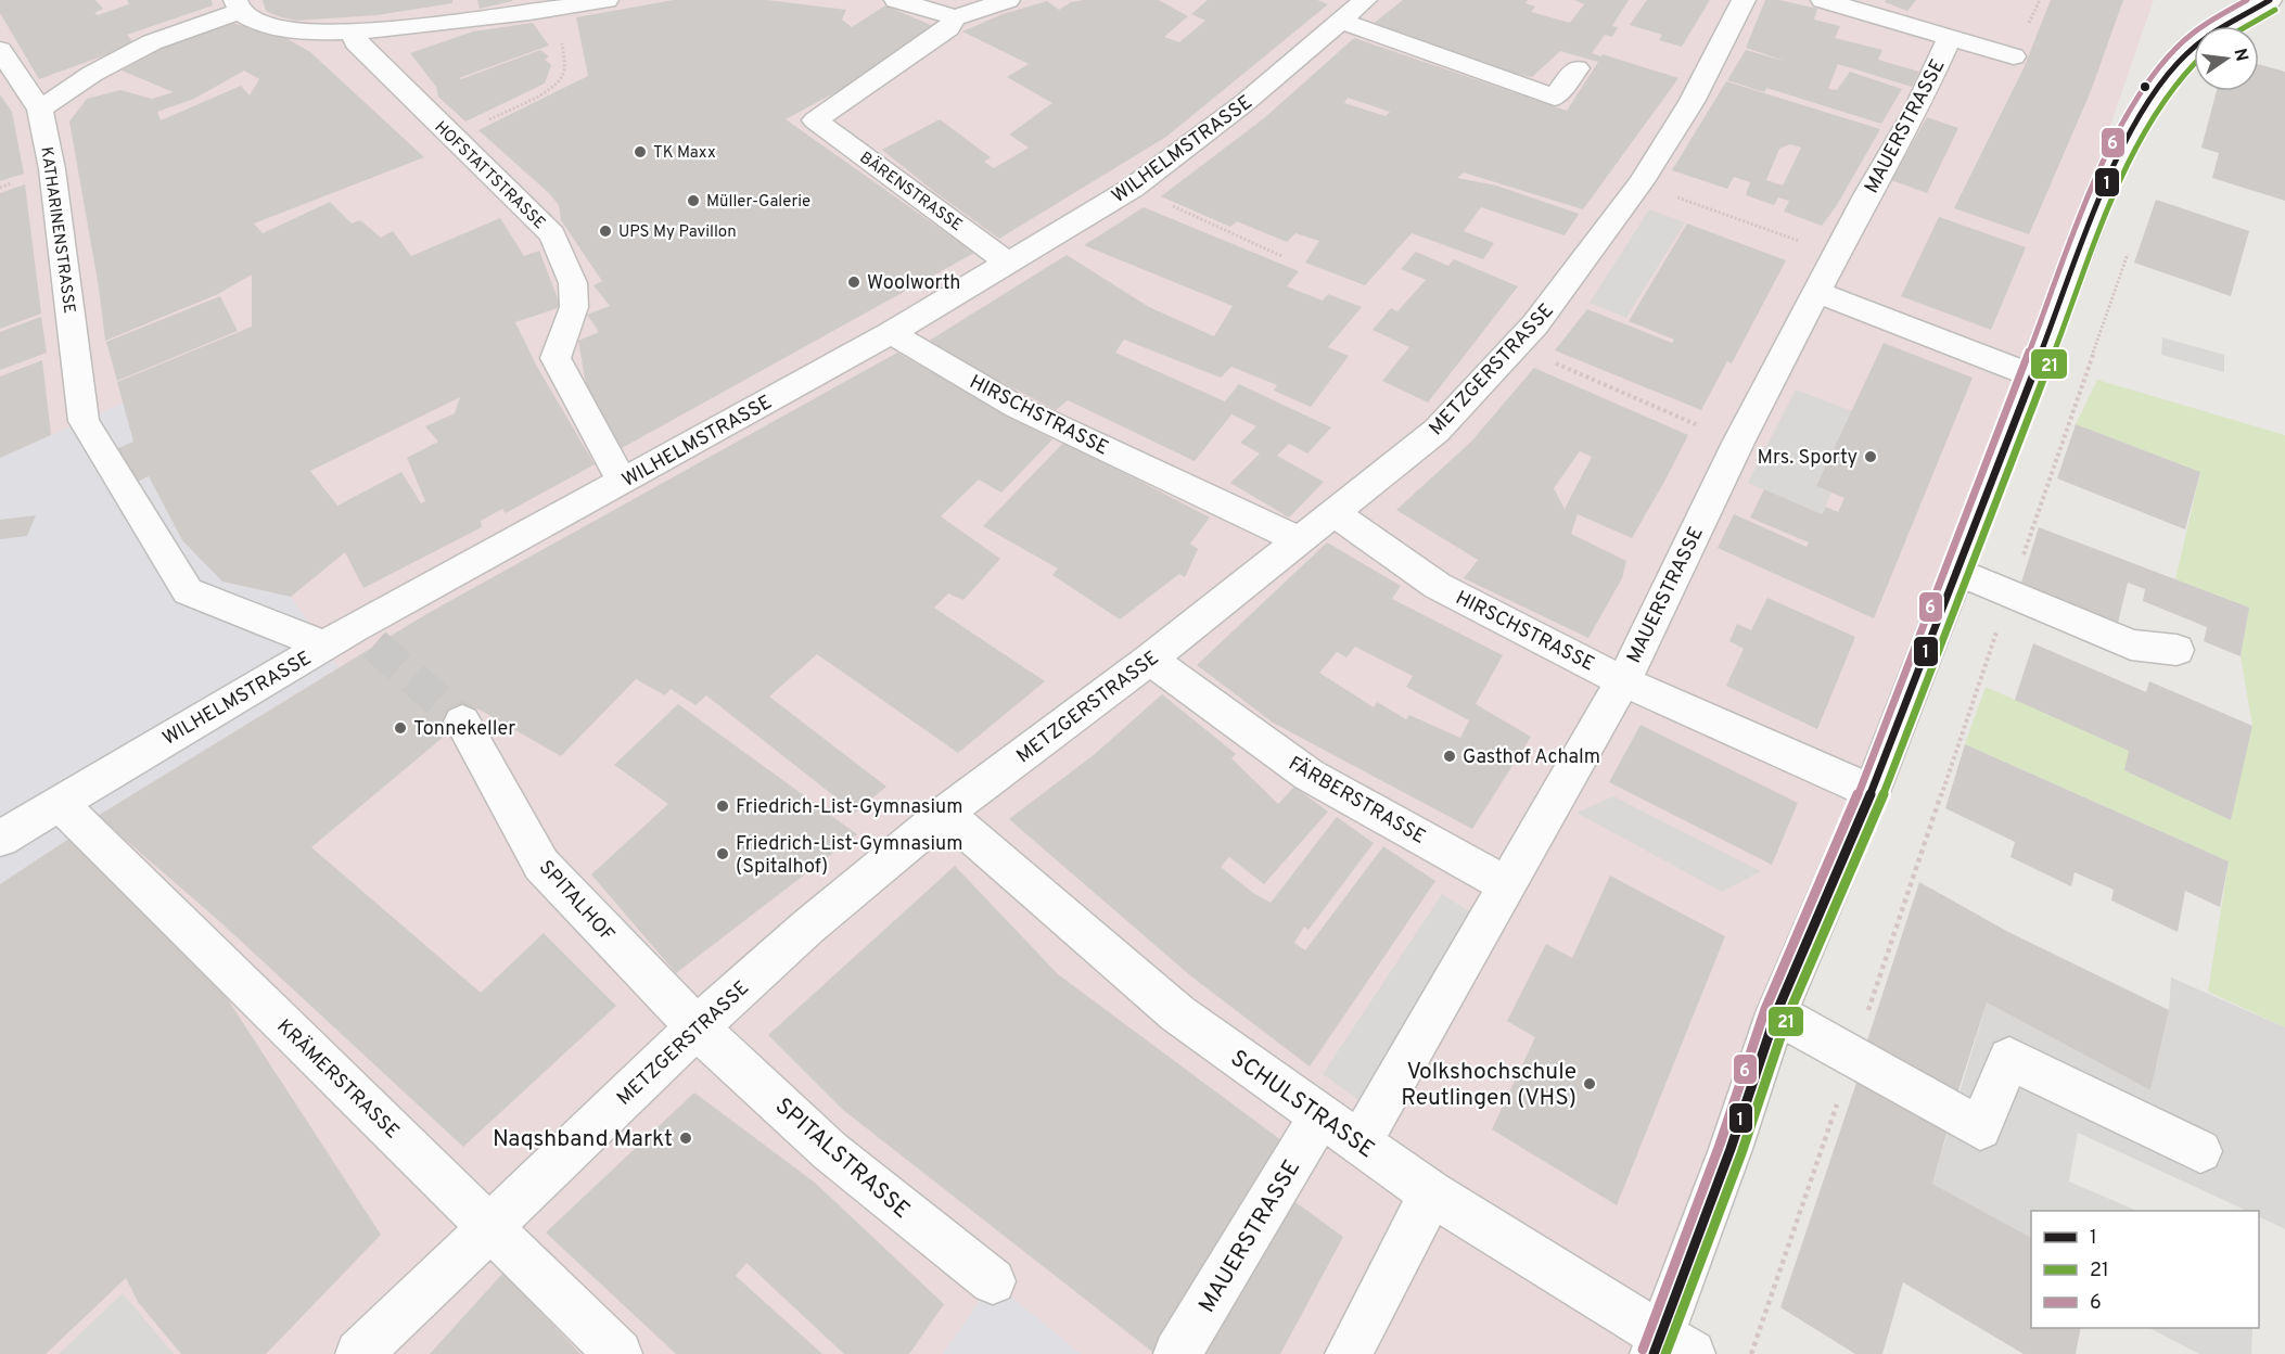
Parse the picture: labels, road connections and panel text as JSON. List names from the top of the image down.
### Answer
{
  "streets": {
    "street": [
      "MAUERSTRASSE",
      "WILHELMSTRASSE",
      "HOFSTATTSTRASSE",
      "BÄRENSTRASSE",
      "KATHARINENSTRASSE",
      "METZGERSTRASSE",
      "HIRSCHSTRASSE",
      "FÄRBERSTRASSE",
      "SPITALHOF",
      "KRÄMERSTRASSE",
      "SCHULSTRASSE",
      "SPITALSTRASSE"
    ]
  },
  "crossings": [
    ["MAUERSTRASSE", "HIRSCHSTRASSE"],
    ["MAUERSTRASSE", "FÄRBERSTRASSE"],
    ["MAUERSTRASSE", "SCHULSTRASSE"],
    ["WILHELMSTRASSE", "HOFSTATTSTRASSE"],
    ["WILHELMSTRASSE", "BÄRENSTRASSE"],
    ["WILHELMSTRASSE", "KATHARINENSTRASSE"],
    ["WILHELMSTRASSE", "HIRSCHSTRASSE"],
    ["WILHELMSTRASSE", "KRÄMERSTRASSE"],
    ["METZGERSTRASSE", "HIRSCHSTRASSE"],
    ["METZGERSTRASSE", "FÄRBERSTRASSE"],
    ["METZGERSTRASSE", "SPITALHOF"],
    ["METZGERSTRASSE", "KRÄMERSTRASSE"],
    ["METZGERSTRASSE", "SCHULSTRASSE"],
    ["METZGERSTRASSE", "SPITALSTRASSE"],
    ["SPITALHOF", "SPITALSTRASSE"]
  ],
  "places": [
    "TK Maxx",
    "Müller-Galerie",
    "UPS My Pavillon",
    "Woolworth",
    "Mrs. Sporty",
    "Tonnekeller",
    "Gasthof Achalm",
    "Friedrich-List-Gymnasium",
    "Friedrich-List-Gymnasium (Spitalhof)",
    "Volkshochschule Reutlingen (VHS)",
    "Naqshband Markt"
  ],
  "lines": ["transit line 1", "transit line 6", "transit line 21"],
  "legend": ["1", "21", "6"],
  "north": "right"
}
